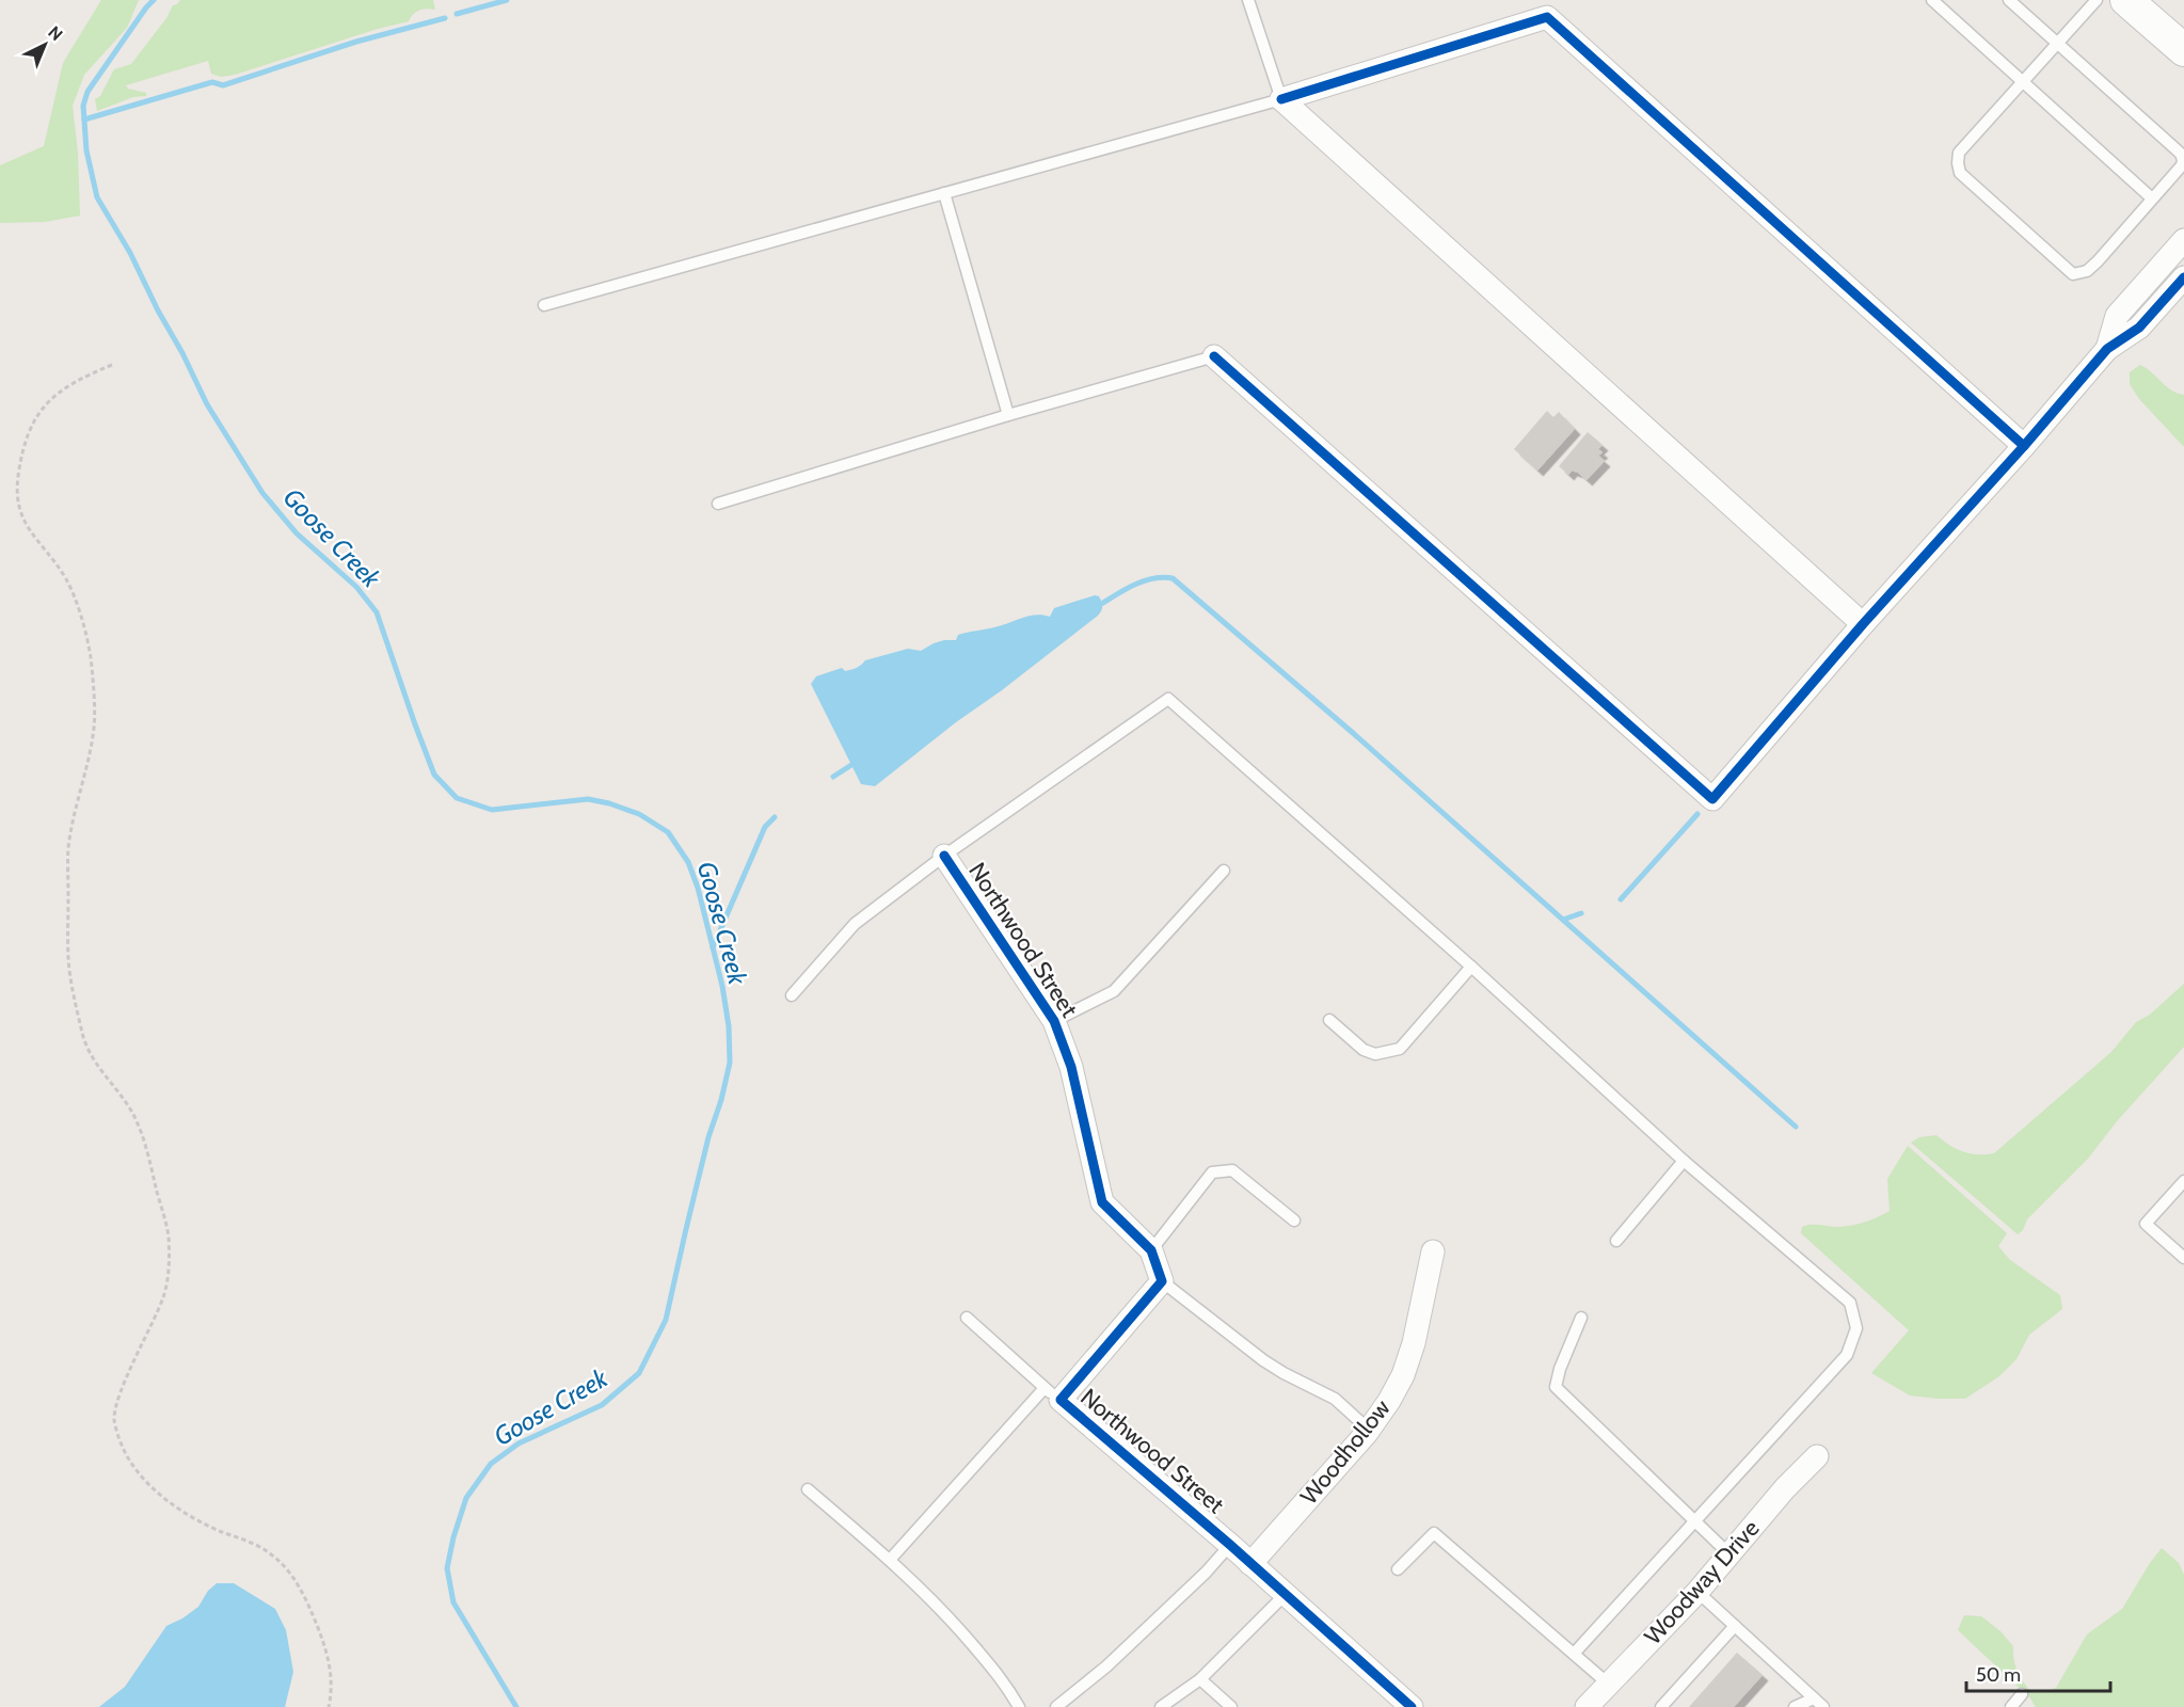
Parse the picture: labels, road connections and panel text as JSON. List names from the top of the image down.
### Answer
{
  "streets": {
    "street": ["Northwood Street", "Woodhollow", "Woodway Drive"]
  },
  "crossings": [
    ["Northwood Street", "Woodhollow"]
  ],
  "water": ["Goose Creek"],
  "scale_bar": "50 m",
  "north": "top right"
}
